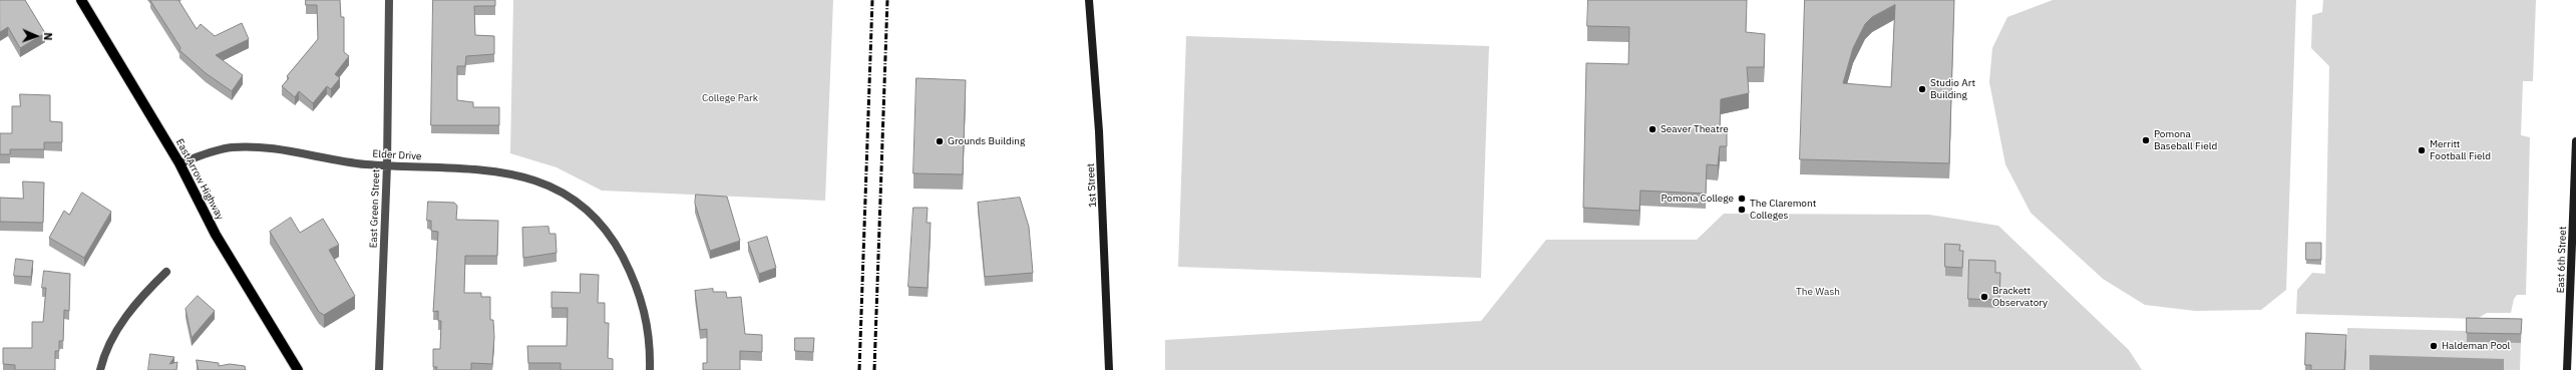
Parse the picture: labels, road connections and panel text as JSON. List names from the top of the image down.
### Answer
{
  "streets": {
    "main road": ["East Arrow Highway"],
    "street": [
      "Elder Drive",
      "1st Street",
      "East Green Street",
      "East 6th Street"
    ]
  },
  "crossings": [
    ["Elder Drive", "East Arrow Highway"],
    ["Elder Drive", "East Green Street"]
  ],
  "parks": ["College Park", "The Wash"],
  "places": [
    "Studio Art Building",
    "Seaver Theatre",
    "Pomona Baseball Field",
    "Grounds Building",
    "Merritt Football Field",
    "Pomona College",
    "The Claremont Colleges",
    "Brackett Observatory",
    "Haldeman Pool"
  ],
  "north": "right"
}
